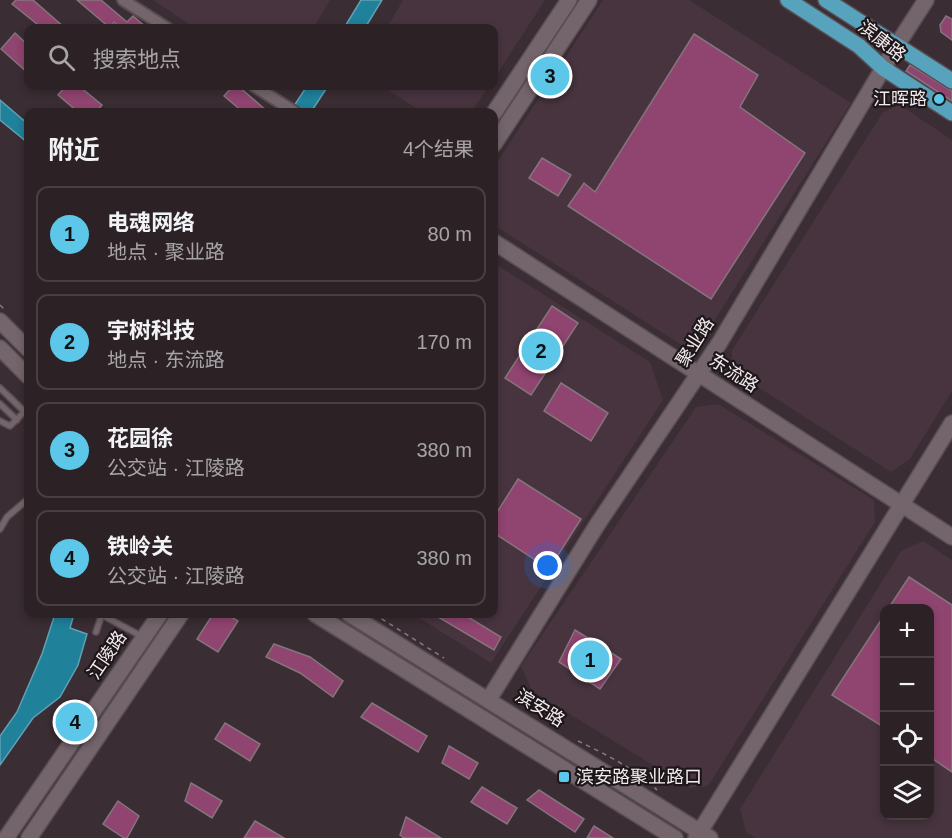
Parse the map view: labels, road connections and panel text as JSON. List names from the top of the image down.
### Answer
{
  "streets": {
    "main road": ["滨康路"],
    "street": [
      "聚业路",
      "东流路",
      "江陵路",
      "滨安路"
    ]
  },
  "crossings": [
    ["滨康路", "聚业路"],
    ["聚业路", "东流路"],
    ["聚业路", "滨安路"]
  ],
  "places": {
    "other": ["江晖路"],
    "transit": ["滨安路聚业路口"]
  },
  "page": {
    "search": "搜索地点",
    "pins": [
      "3",
      "2",
      "1",
      "4"
    ],
    "heading": ["附近", "4个结果"],
    "list": [
      {
        "mark": "1",
        "name": "电魂网络",
        "note": "地点 · 聚业路",
        "value": "80 m"
      },
      {
        "mark": "2",
        "name": "宇树科技",
        "note": "地点 · 东流路",
        "value": "170 m"
      },
      {
        "mark": "3",
        "name": "花园徐",
        "note": "公交站 · 江陵路",
        "value": "380 m"
      },
      {
        "mark": "4",
        "name": "铁岭关",
        "note": "公交站 · 江陵路",
        "value": "380 m"
      }
    ],
    "map_buttons": ["+", "−"]
  }
}
